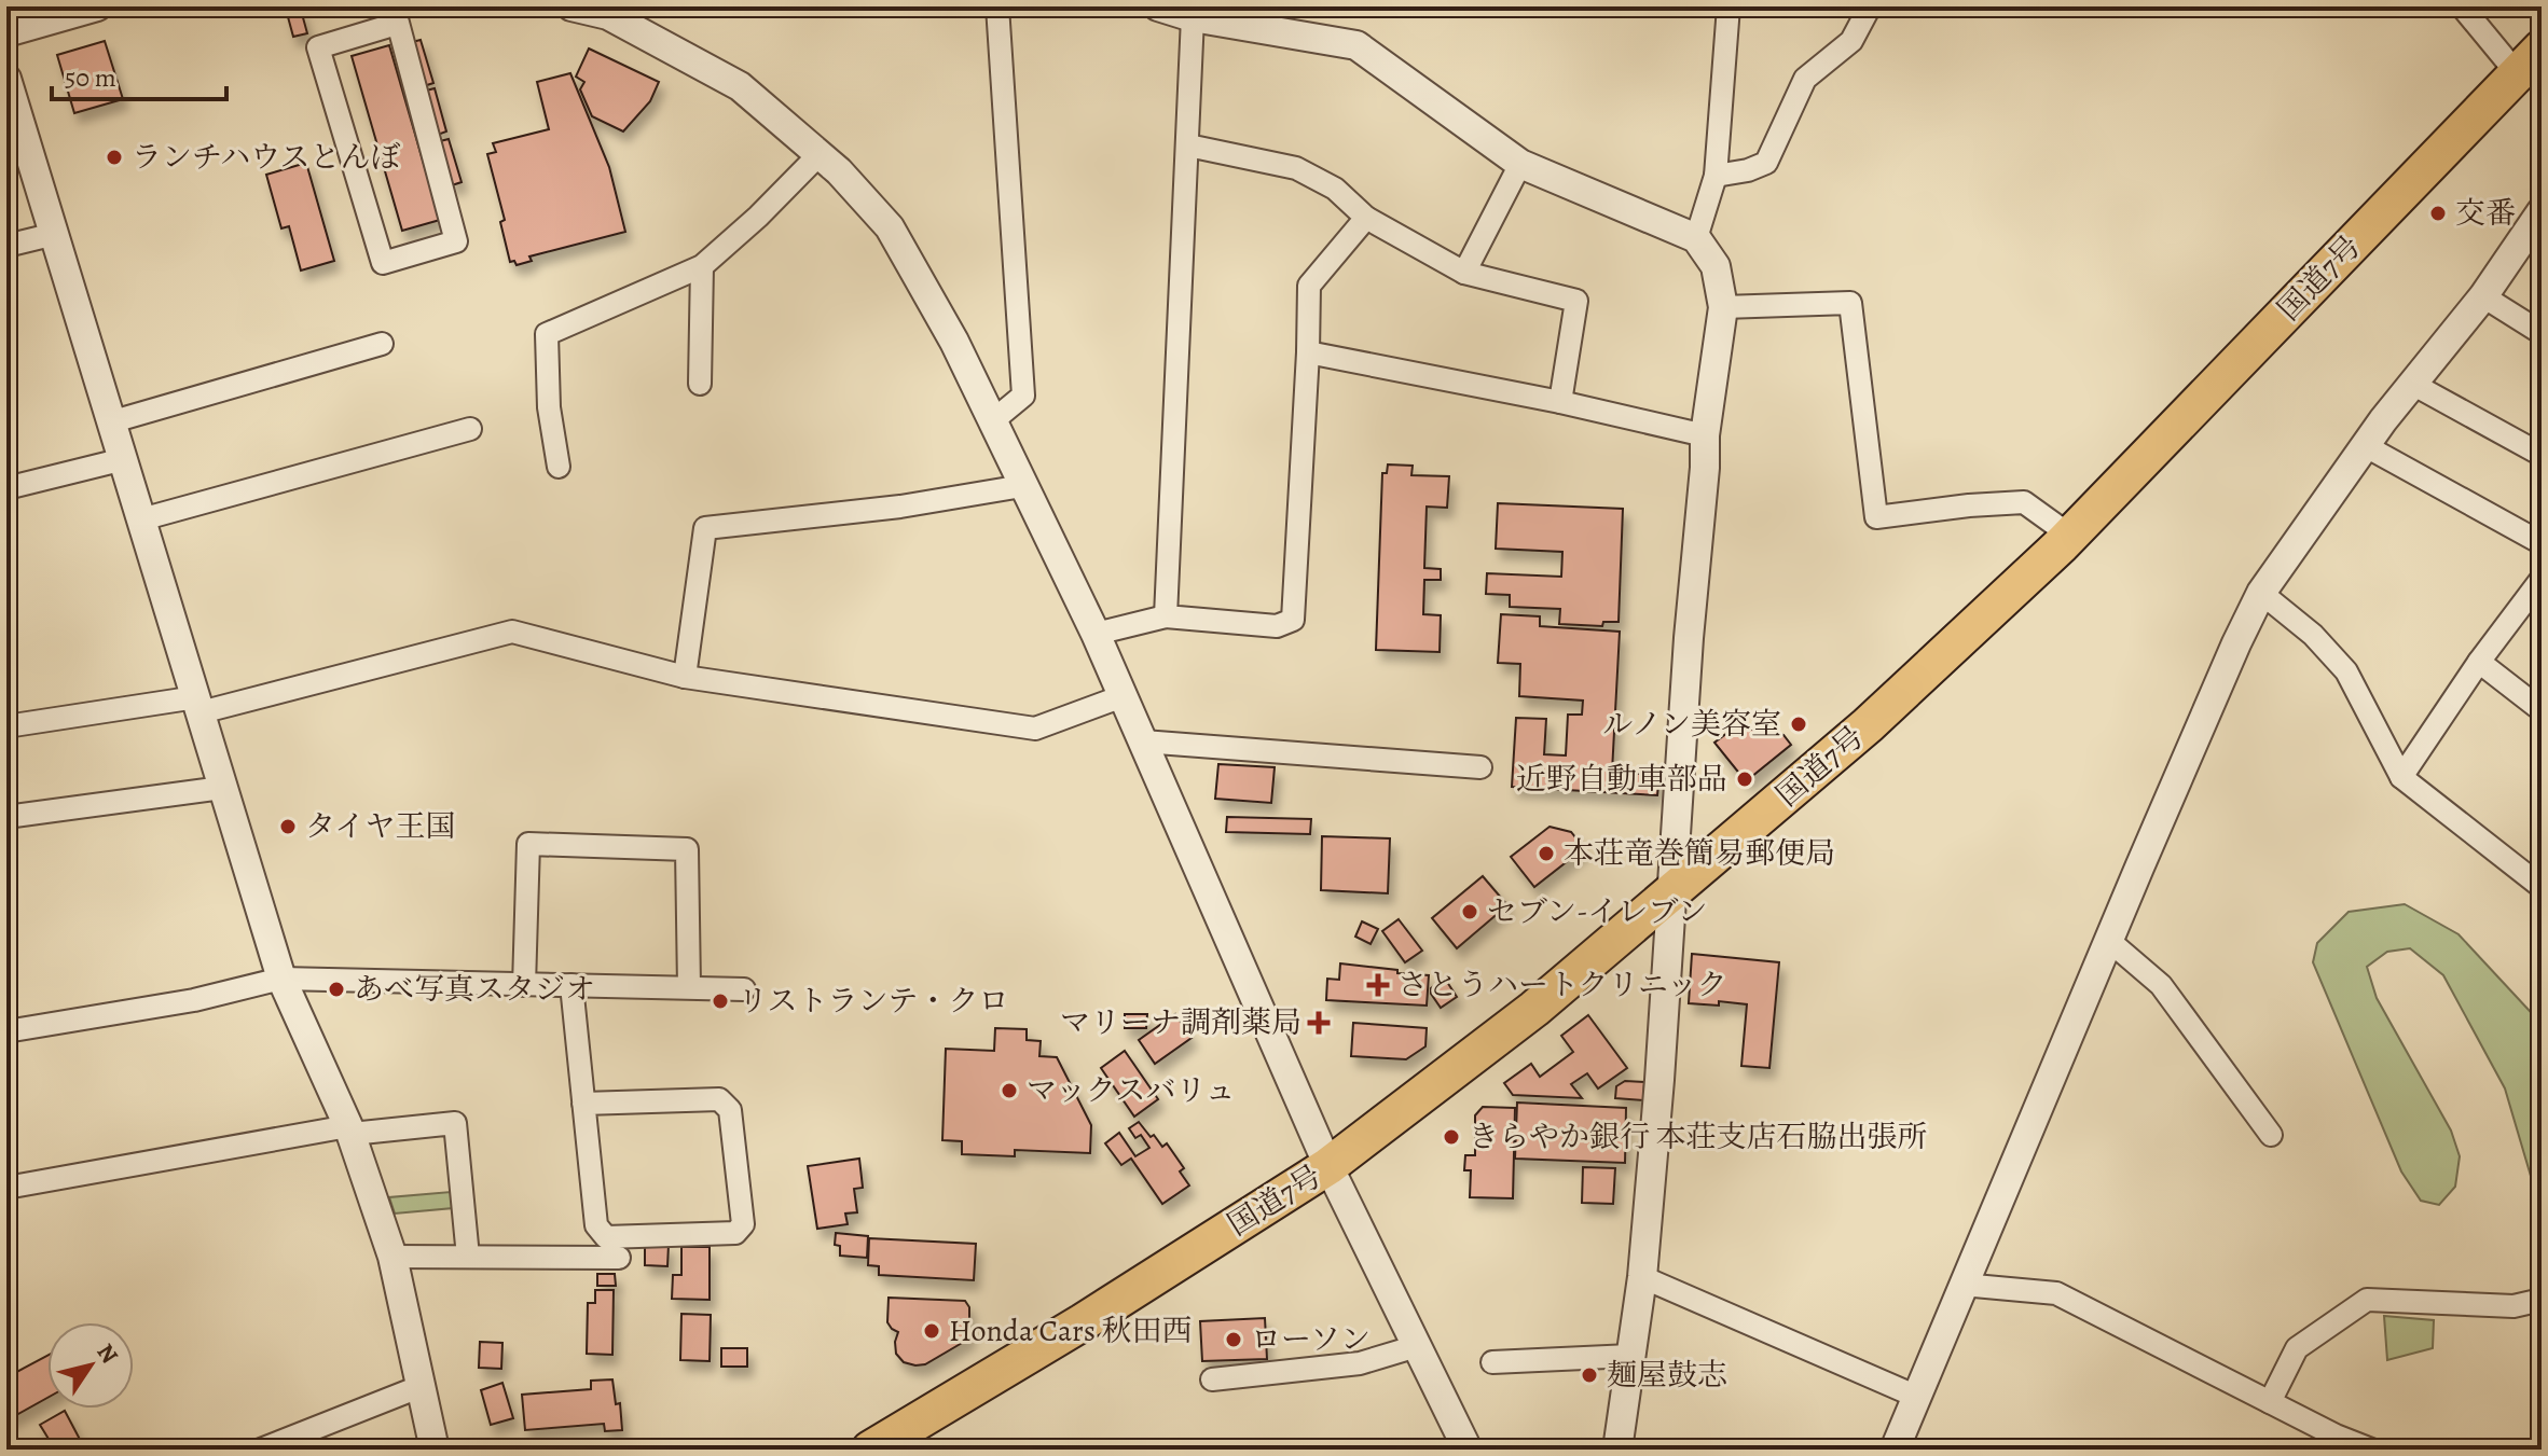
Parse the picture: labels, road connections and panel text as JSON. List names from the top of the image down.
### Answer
{
  "streets": {
    "highway": ["国道7号"]
  },
  "places": {
    "other": [
      "ランチハウスとんぼ",
      "交番",
      "ルノン美容室",
      "近野自動車部品",
      "タイヤ王国",
      "本荘竜巻簡易郵便局",
      "セブン-イレブン",
      "あべ写真スタジオ",
      "リストランテ・クロ",
      "マックスバリュ",
      "きらやか銀行 本荘支店石脇出張所",
      "Honda Cars 秋田西",
      "ローソン",
      "麺屋鼓志"
    ],
    "health": ["さとうハートクリニック", "マリーナ調剤薬局"]
  },
  "scale_bar": "50 m",
  "north": "top right"
}
